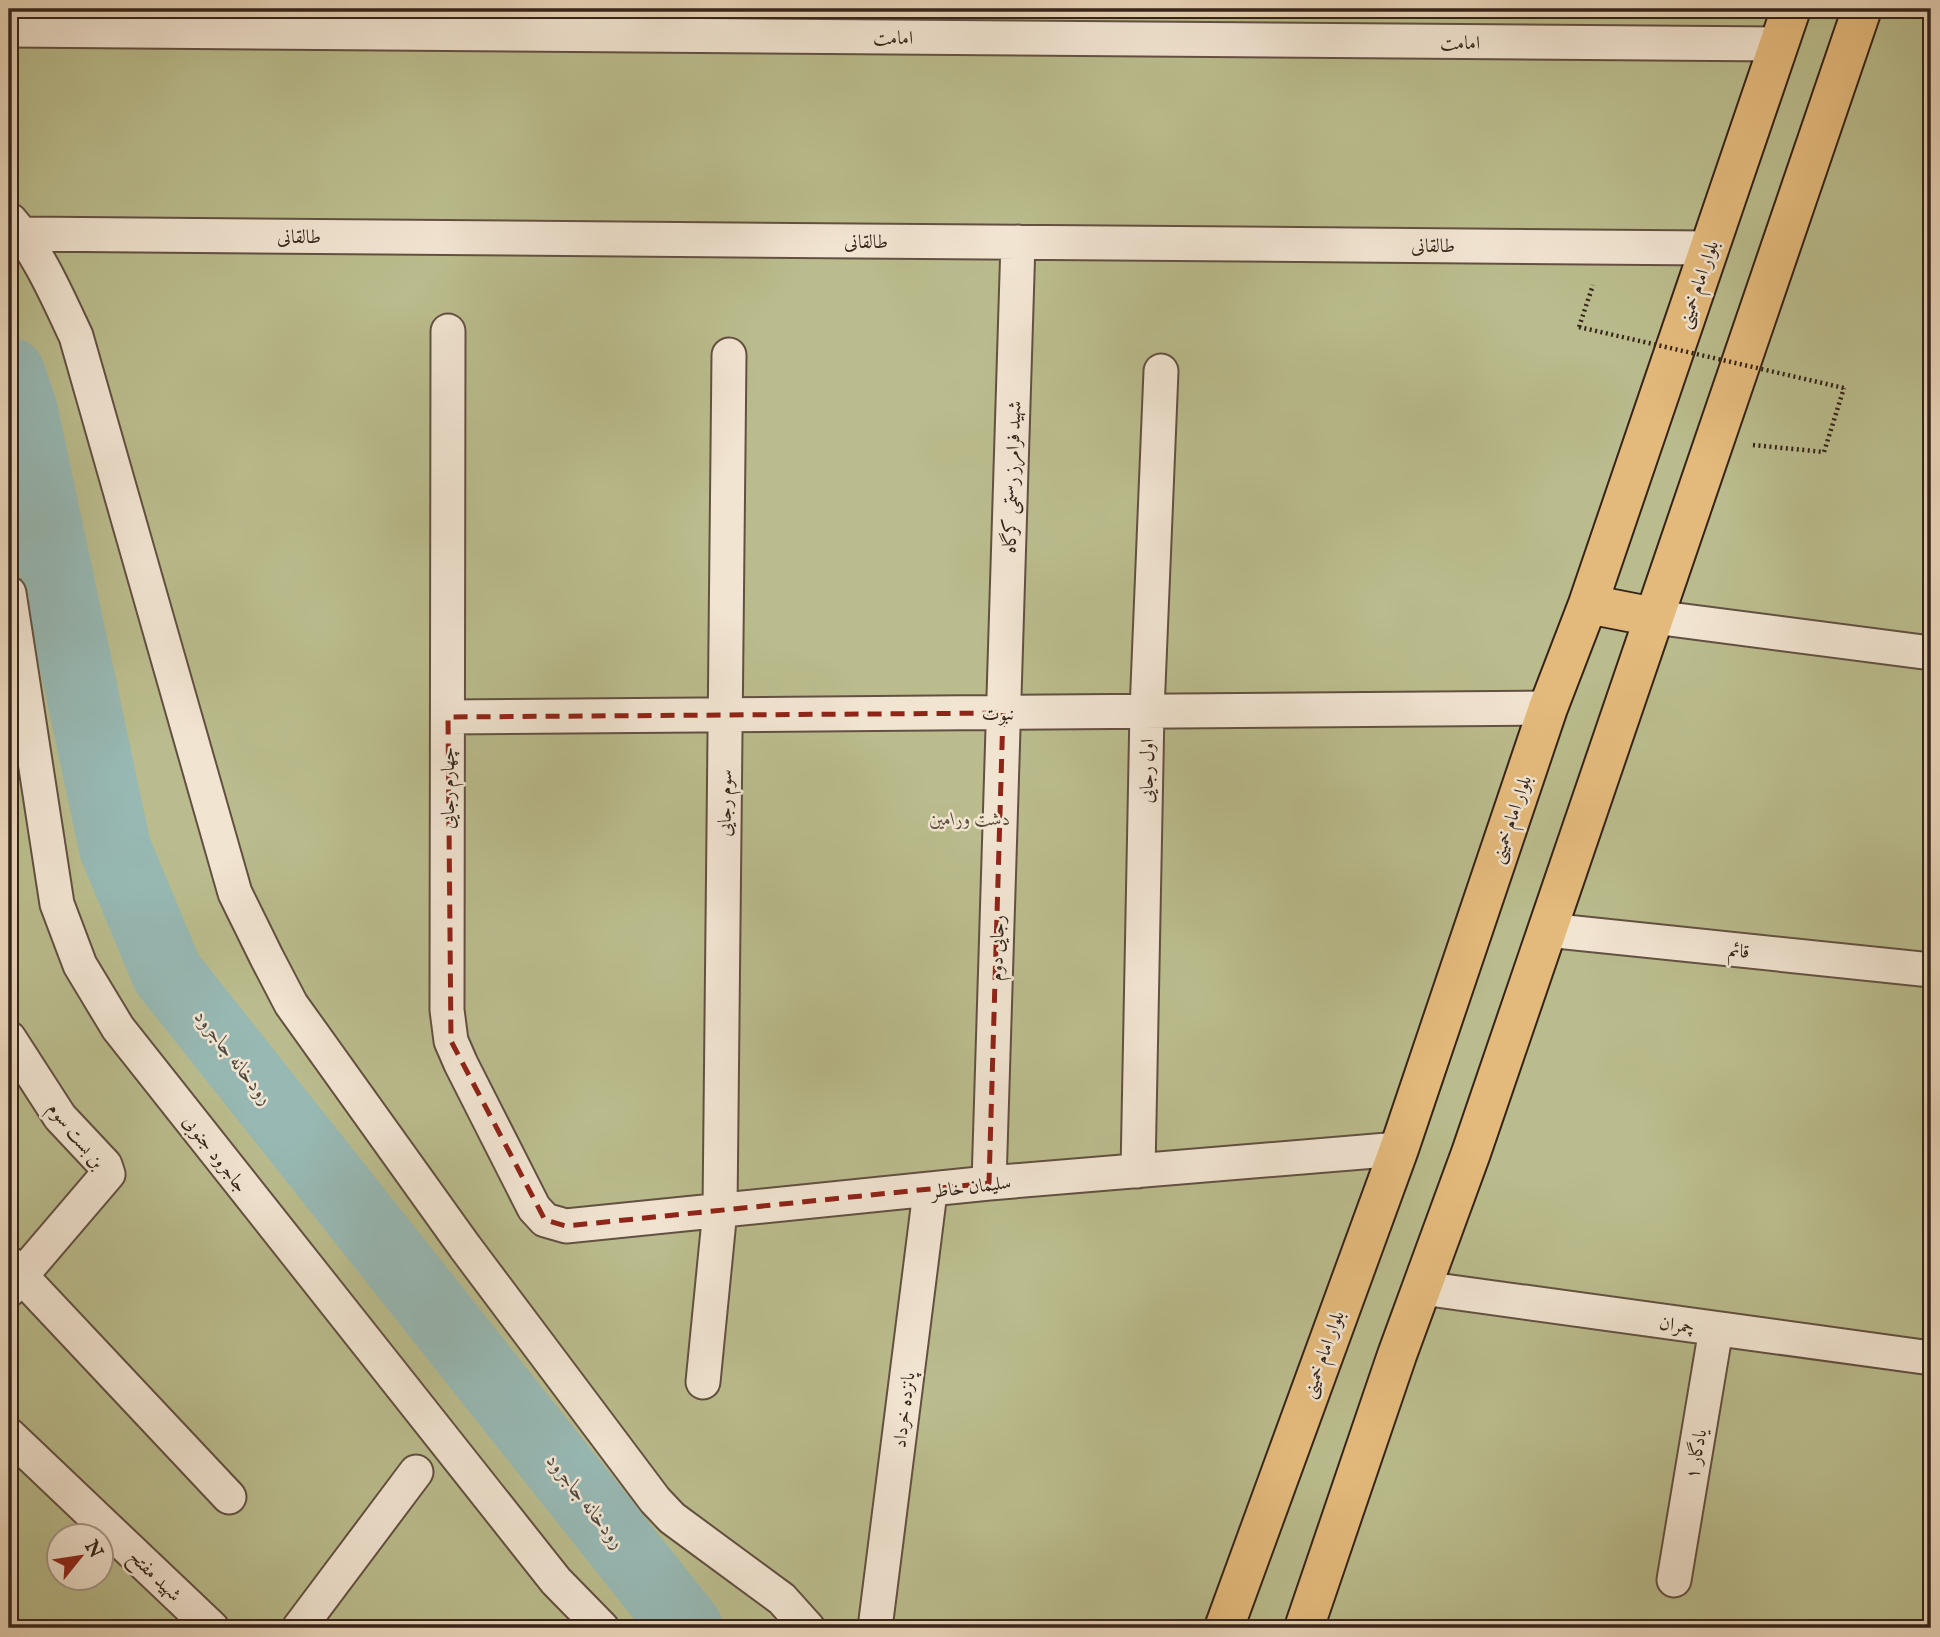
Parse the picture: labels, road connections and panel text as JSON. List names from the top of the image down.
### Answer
{
  "streets": {
    "main road": ["بلوار امام خمینی"],
    "street": [
      "امامت",
      "طالقانی",
      "شهید فرامرز رستمی کرگاه",
      "نبوت",
      "اول رجایی",
      "چهارم رجایی",
      "سوم رجایی",
      "رجایی دوم",
      "قائم",
      "بن بست سوم",
      "جاجرود جنوبی",
      "سلیمان خاطر",
      "چمران",
      "پانزده خرداد",
      "یادگار ۱",
      "شهید مفتح"
    ]
  },
  "crossings": [
    ["امامت", "بلوار امام خمینی"],
    ["طالقانی", "بلوار امام خمینی"],
    ["طالقانی", "شهید فرامرز رستمی کرگاه"],
    ["بلوار امام خمینی", "نبوت"],
    ["بلوار امام خمینی", "سلیمان خاطر"],
    ["شهید فرامرز رستمی کرگاه", "نبوت"],
    ["شهید فرامرز رستمی کرگاه", "رجایی دوم"],
    ["نبوت", "اول رجایی"],
    ["نبوت", "چهارم رجایی"],
    ["نبوت", "سوم رجایی"],
    ["نبوت", "رجایی دوم"],
    ["اول رجایی", "سلیمان خاطر"],
    ["چهارم رجایی", "سلیمان خاطر"],
    ["سوم رجایی", "سلیمان خاطر"],
    ["رجایی دوم", "سلیمان خاطر"],
    ["سلیمان خاطر", "پانزده خرداد"],
    ["چمران", "یادگار ۱"]
  ],
  "water": ["رودخانه جاجرود"],
  "parks": ["دشت ورامین"],
  "north": "top right"
}
